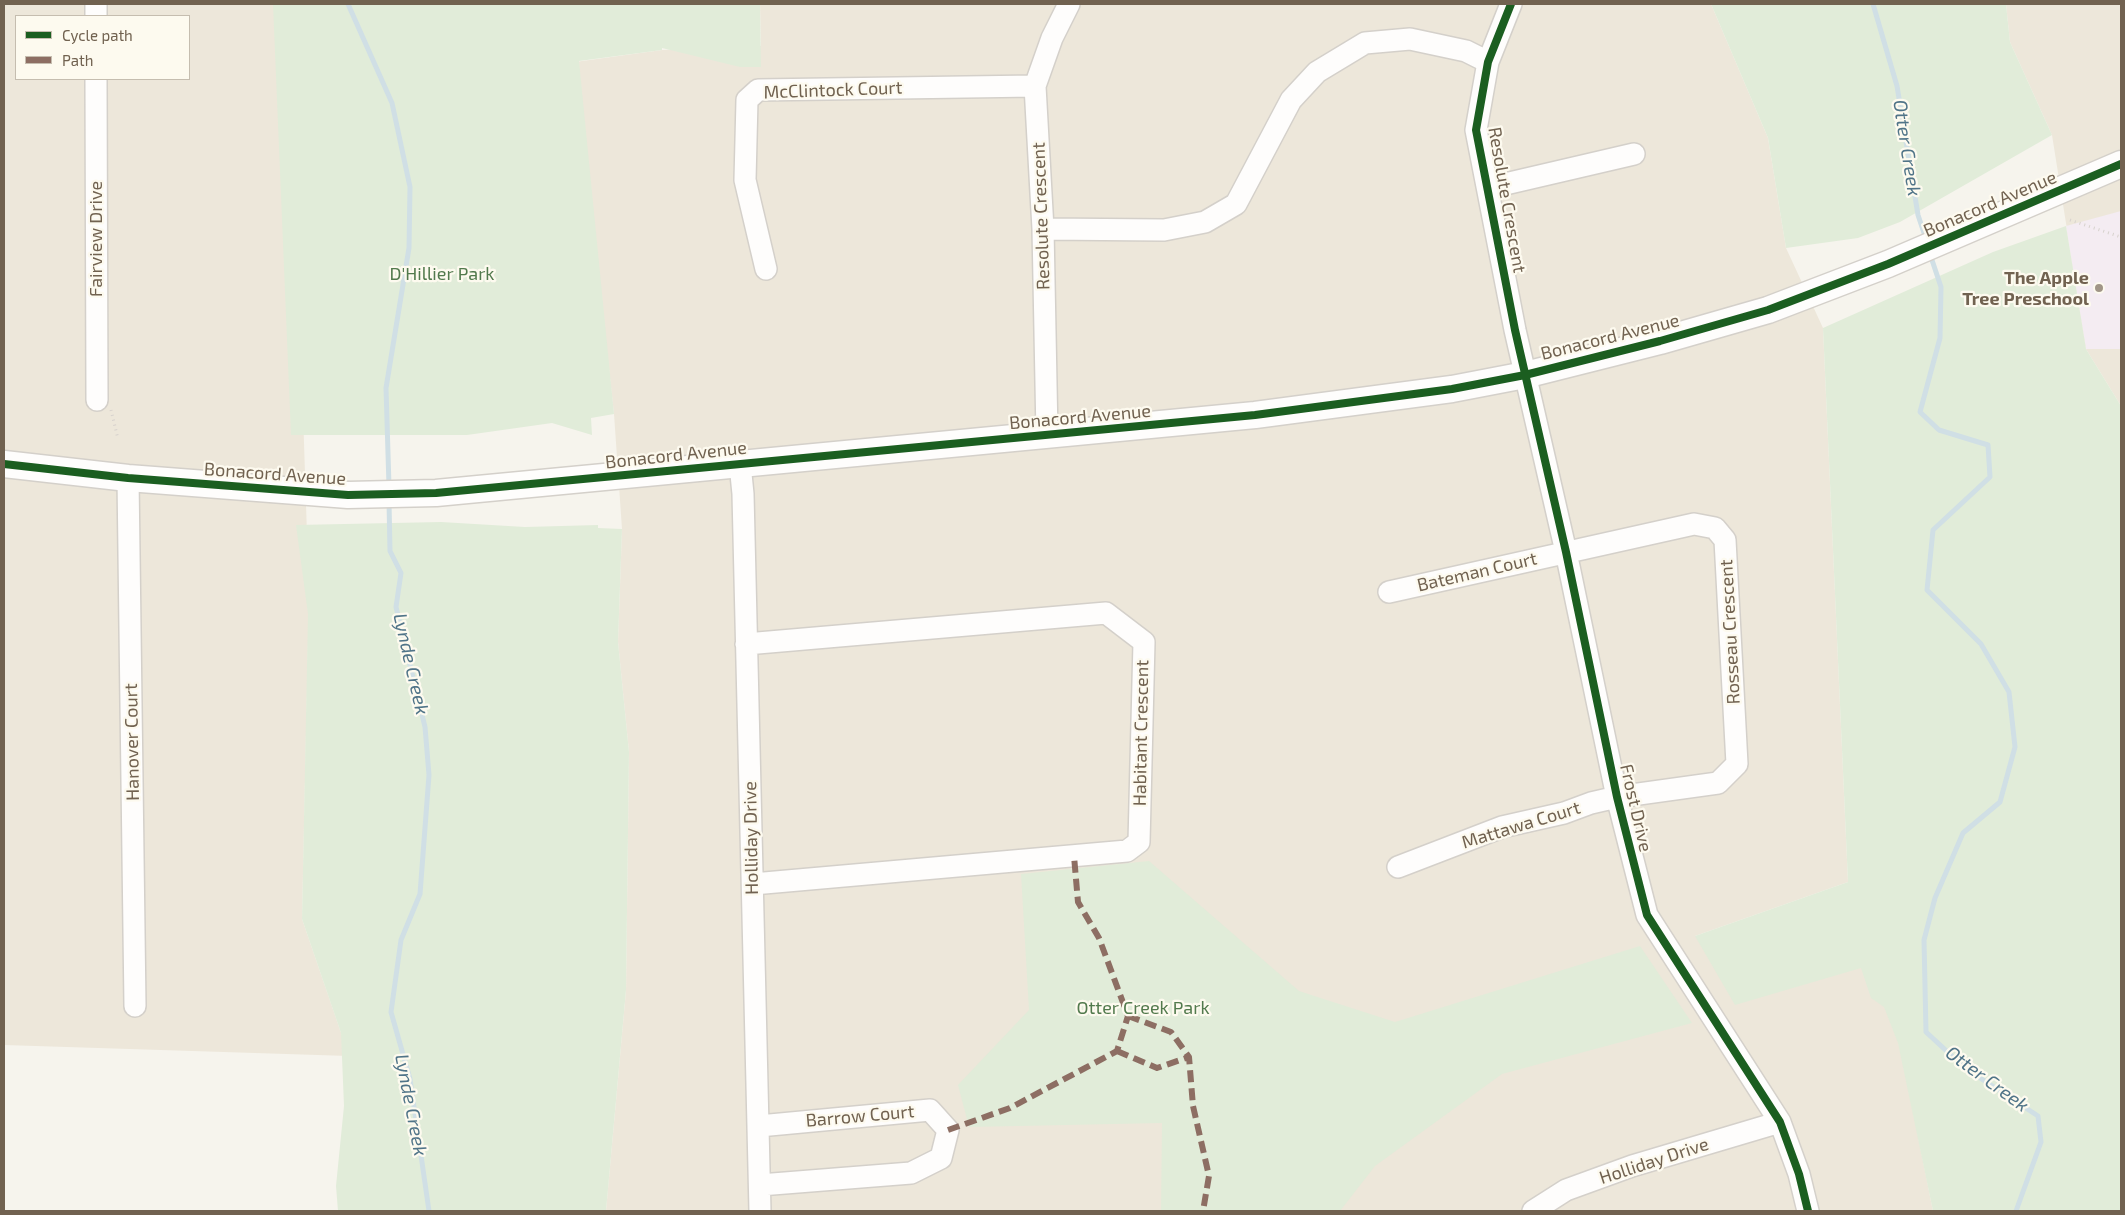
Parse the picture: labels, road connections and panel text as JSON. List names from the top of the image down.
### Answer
{
  "streets": {
    "street": [
      "McClintock Court",
      "Resolute Crescent",
      "Bonacord Avenue",
      "Fairview Drive",
      "Bateman Court",
      "Rosseau Crescent",
      "Habitant Crescent",
      "Hanover Court",
      "Frost Drive",
      "Mattawa Court",
      "Holliday Drive",
      "Barrow Court"
    ]
  },
  "crossings": [
    ["McClintock Court", "Resolute Crescent"],
    ["Resolute Crescent", "Bonacord Avenue"],
    ["Resolute Crescent", "Frost Drive"],
    ["Bonacord Avenue", "Hanover Court"],
    ["Bonacord Avenue", "Frost Drive"],
    ["Bonacord Avenue", "Holliday Drive"],
    ["Bateman Court", "Rosseau Crescent"],
    ["Bateman Court", "Frost Drive"],
    ["Rosseau Crescent", "Frost Drive"],
    ["Rosseau Crescent", "Mattawa Court"],
    ["Habitant Crescent", "Holliday Drive"],
    ["Frost Drive", "Mattawa Court"],
    ["Frost Drive", "Holliday Drive"],
    ["Holliday Drive", "Barrow Court"]
  ],
  "water": ["Otter Creek", "Lynde Creek"],
  "parks": ["D'Hillier Park", "Otter Creek Park"],
  "places": ["The Apple Tree Preschool"],
  "legend": ["Cycle path", "Path"]
}
